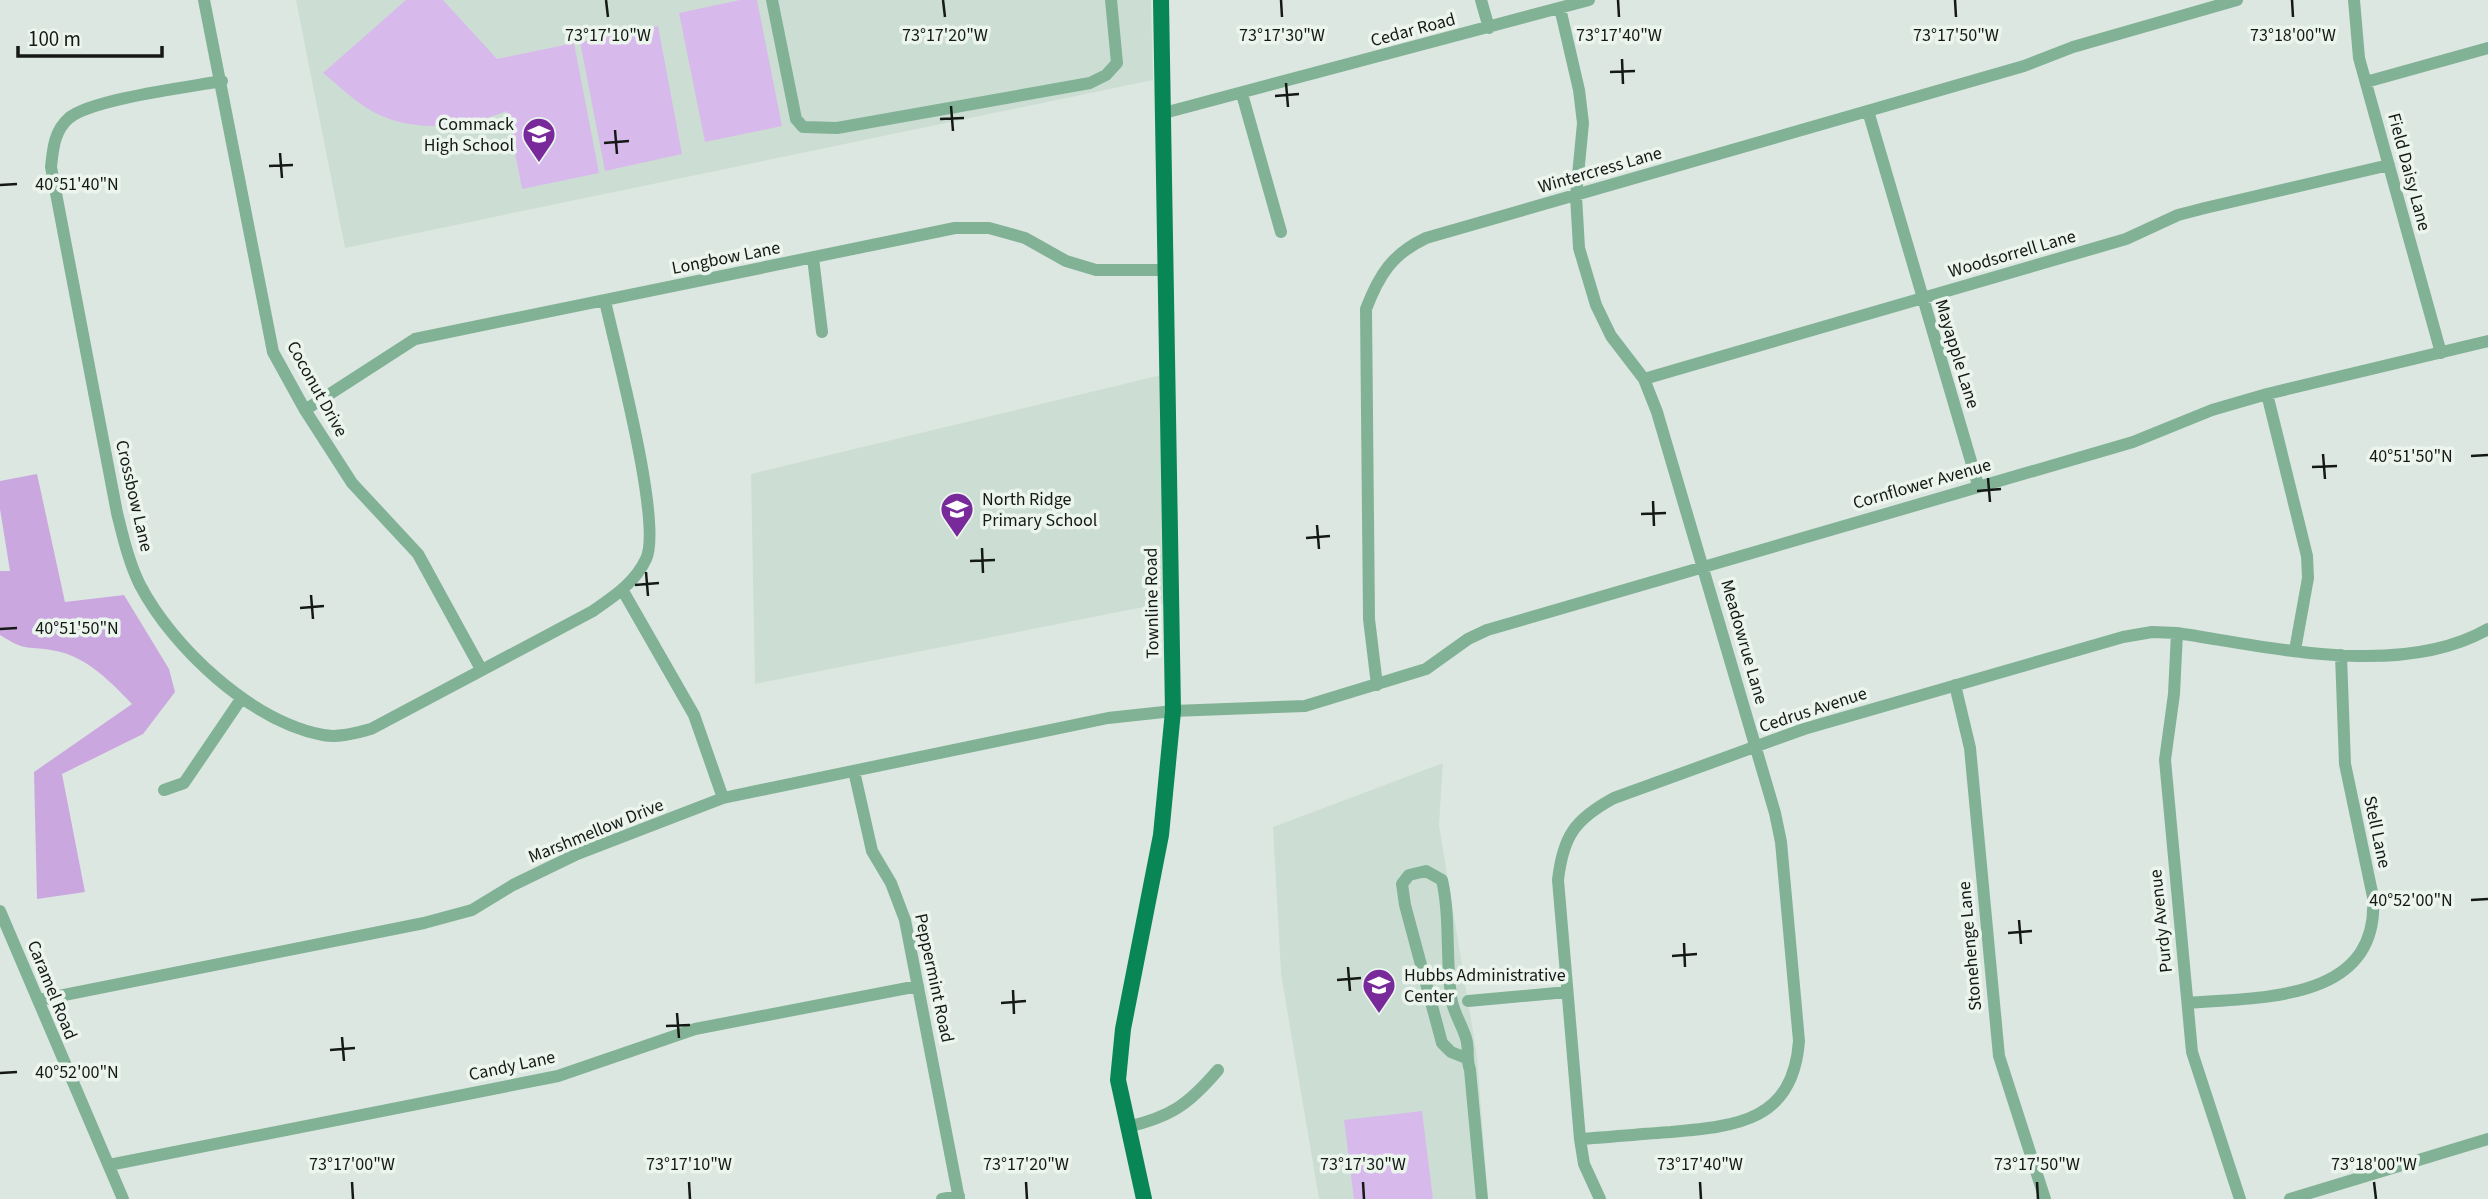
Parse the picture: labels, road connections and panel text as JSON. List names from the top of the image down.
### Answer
{
  "streets": {
    "main road": ["Townline Road"],
    "street": [
      "Cedar Road",
      "Wintercress Lane",
      "Field Daisy Lane",
      "Woodsorrell Lane",
      "Longbow Lane",
      "Mayapple Lane",
      "Coconut Drive",
      "Cornflower Avenue",
      "Crossbow Lane",
      "Meadowrue Lane",
      "Cedrus Avenue",
      "Marshmellow Drive",
      "Stell Lane",
      "Purdy Avenue",
      "Stonehenge Lane",
      "Peppermint Road",
      "Caramel Road",
      "Candy Lane"
    ]
  },
  "crossings": [
    ["Cedar Road", "Townline Road"],
    ["Cedar Road", "Meadowrue Lane"],
    ["Wintercress Lane", "Mayapple Lane"],
    ["Wintercress Lane", "Cornflower Avenue"],
    ["Wintercress Lane", "Meadowrue Lane"],
    ["Field Daisy Lane", "Woodsorrell Lane"],
    ["Field Daisy Lane", "Cornflower Avenue"],
    ["Woodsorrell Lane", "Mayapple Lane"],
    ["Woodsorrell Lane", "Meadowrue Lane"],
    ["Longbow Lane", "Coconut Drive"],
    ["Longbow Lane", "Crossbow Lane"],
    ["Longbow Lane", "Townline Road"],
    ["Mayapple Lane", "Cornflower Avenue"],
    ["Coconut Drive", "Crossbow Lane"],
    ["Cornflower Avenue", "Townline Road"],
    ["Cornflower Avenue", "Meadowrue Lane"],
    ["Cornflower Avenue", "Marshmellow Drive"],
    ["Townline Road", "Marshmellow Drive"],
    ["Meadowrue Lane", "Cedrus Avenue"],
    ["Cedrus Avenue", "Stell Lane"],
    ["Cedrus Avenue", "Purdy Avenue"],
    ["Cedrus Avenue", "Stonehenge Lane"],
    ["Marshmellow Drive", "Peppermint Road"],
    ["Marshmellow Drive", "Caramel Road"],
    ["Stell Lane", "Purdy Avenue"],
    ["Peppermint Road", "Candy Lane"],
    ["Caramel Road", "Candy Lane"]
  ],
  "places": {
    "school or university": ["Commack High School", "North Ridge Primary School", "Hubbs Administrative Center"]
  },
  "scale_bar": "100 m",
  "coordinates": [
    "73°17'10\"W",
    "73°17'20\"W",
    "73°17'30\"W",
    "73°17'40\"W",
    "73°17'50\"W",
    "73°18'00\"W",
    "40°51'40\"N",
    "40°51'50\"N",
    "40°52'00\"N",
    "73°17'00\"W"
  ]
}
